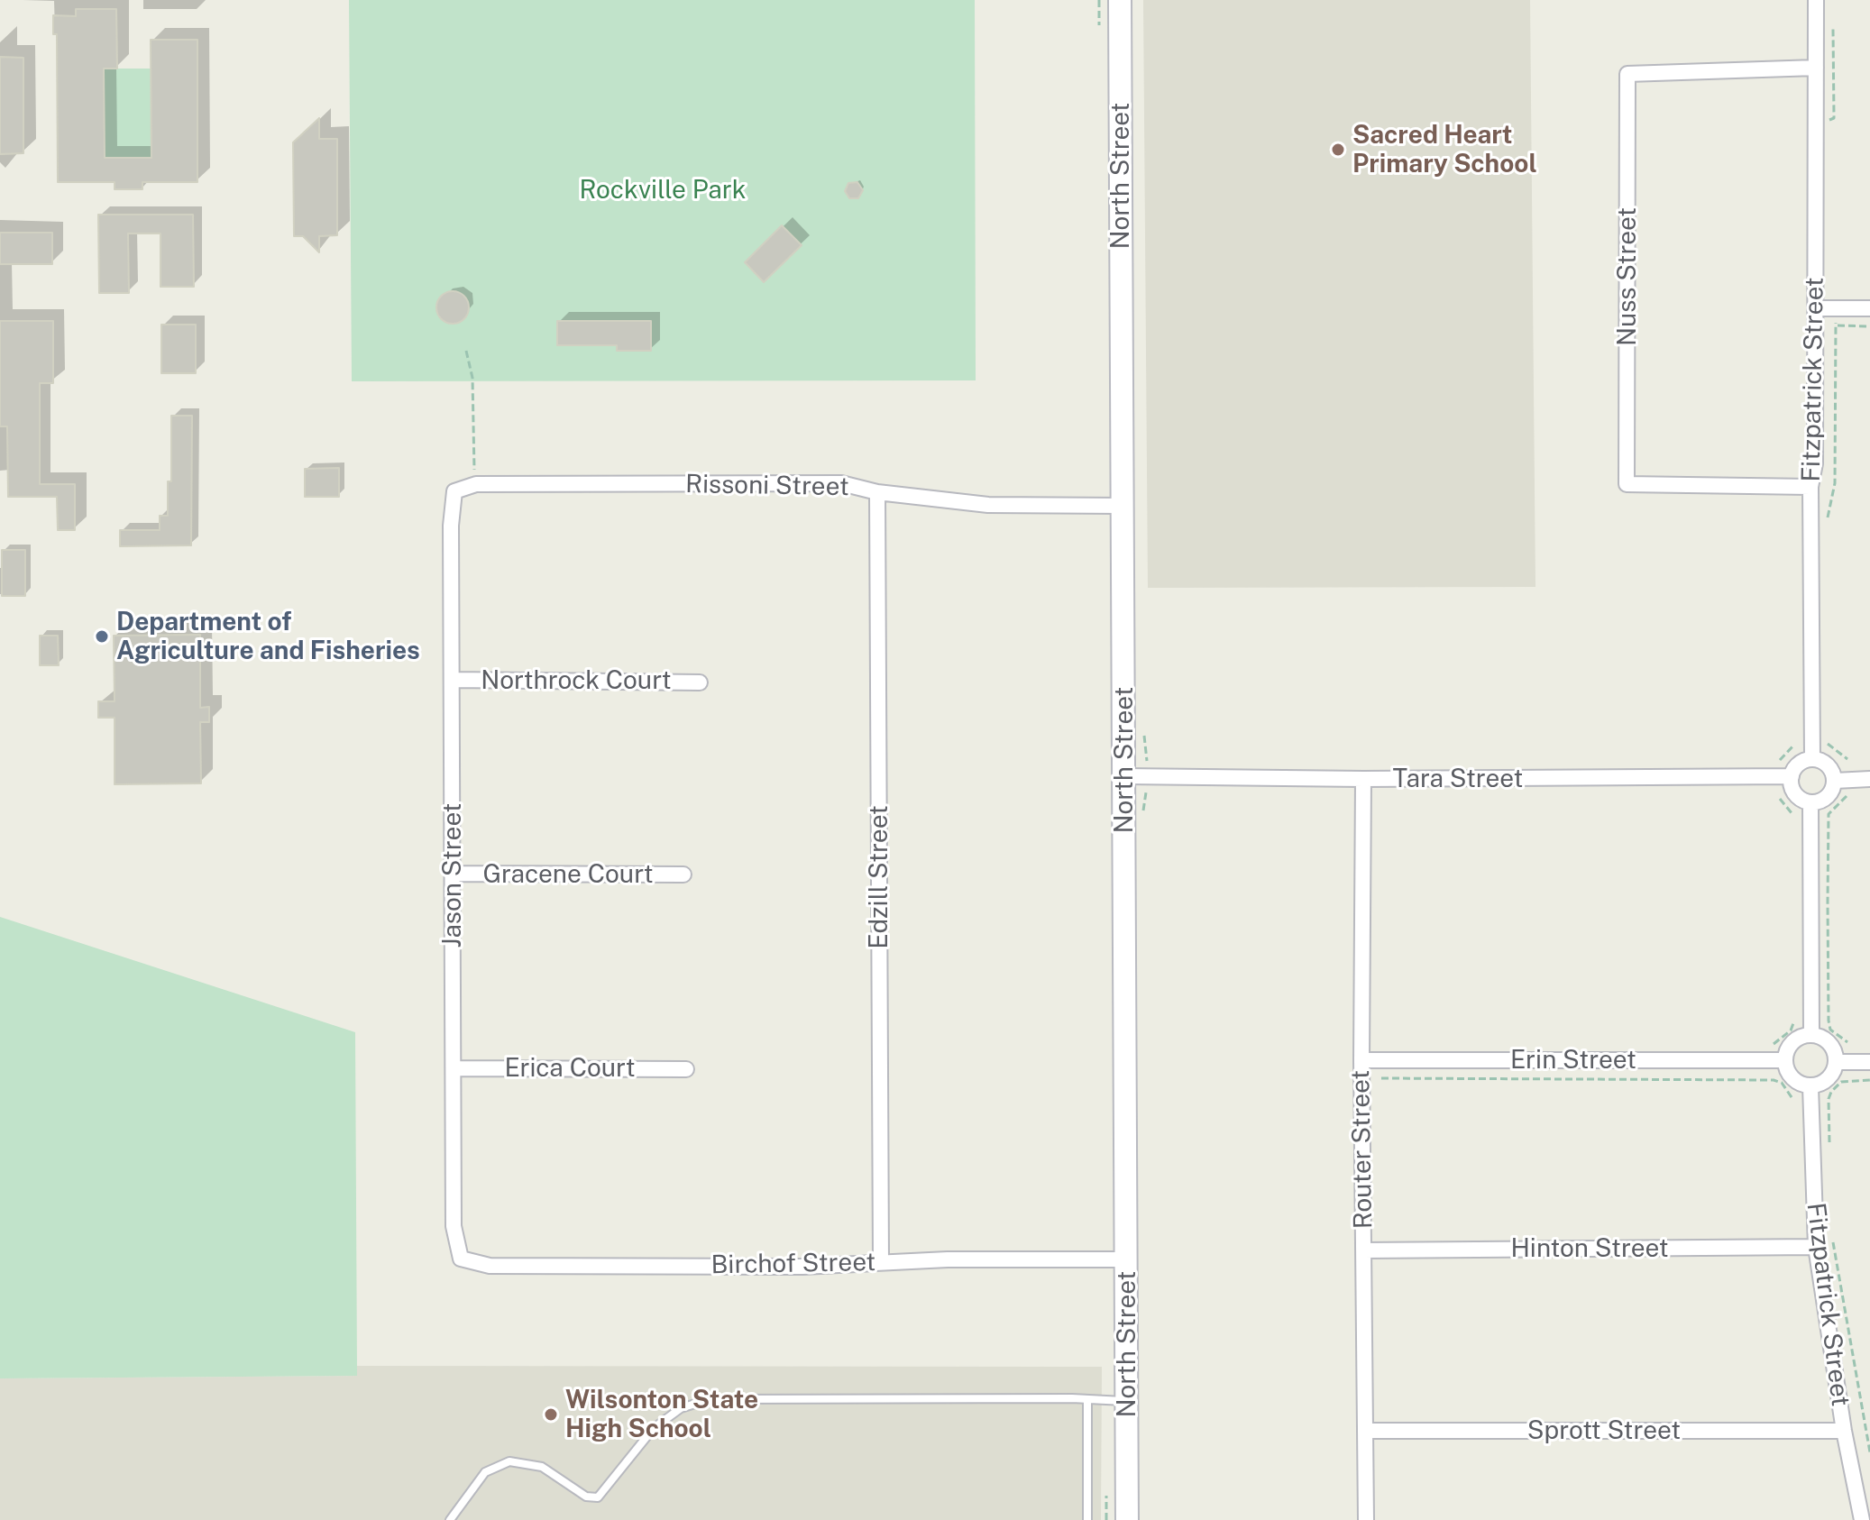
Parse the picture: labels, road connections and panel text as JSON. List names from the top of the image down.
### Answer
{
  "streets": {
    "street": [
      "North Street",
      "Nuss Street",
      "Fitzpatrick Street",
      "Rissoni Street",
      "Northrock Court",
      "Tara Street",
      "Gracene Court",
      "Jason Street",
      "Edzill Street",
      "Erin Street",
      "Erica Court",
      "Router Street",
      "Hinton Street",
      "Birchof Street",
      "Sprott Street"
    ]
  },
  "crossings": [
    ["North Street", "Rissoni Street"],
    ["North Street", "Tara Street"],
    ["North Street", "Birchof Street"],
    ["Nuss Street", "Fitzpatrick Street"],
    ["Fitzpatrick Street", "Tara Street"],
    ["Fitzpatrick Street", "Erin Street"],
    ["Fitzpatrick Street", "Hinton Street"],
    ["Fitzpatrick Street", "Sprott Street"],
    ["Rissoni Street", "Jason Street"],
    ["Rissoni Street", "Edzill Street"],
    ["Northrock Court", "Jason Street"],
    ["Tara Street", "Router Street"],
    ["Gracene Court", "Jason Street"],
    ["Jason Street", "Erica Court"],
    ["Jason Street", "Birchof Street"],
    ["Edzill Street", "Birchof Street"],
    ["Erin Street", "Router Street"],
    ["Router Street", "Hinton Street"],
    ["Router Street", "Sprott Street"]
  ],
  "parks": ["Rockville Park"],
  "places": ["Sacred Heart Primary School", "Department of Agriculture and Fisheries", "Wilsonton State High School"]
}
